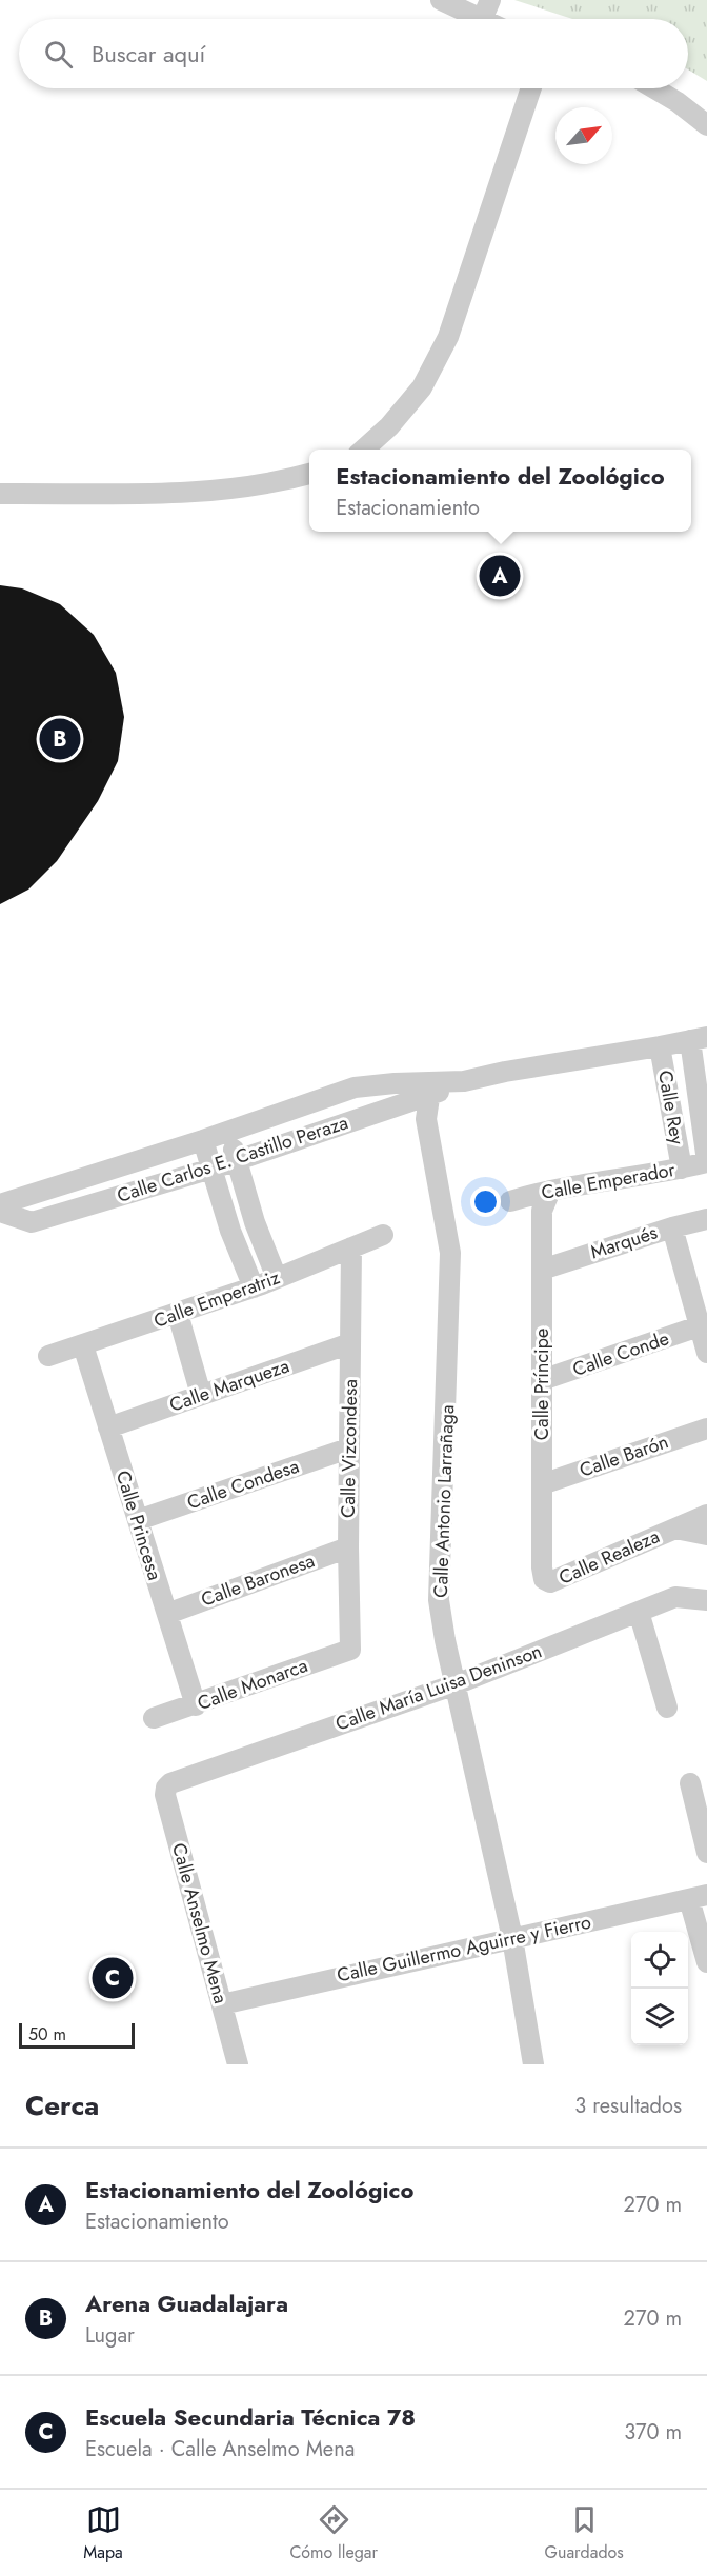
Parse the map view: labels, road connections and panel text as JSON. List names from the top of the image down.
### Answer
{
  "streets": {
    "street": [
      "Calle Rey",
      "Calle Carlos E. Castillo Peraza",
      "Calle Emperador",
      "Marqués",
      "Calle Emperatriz",
      "Calle Conde",
      "Calle Príncipe",
      "Calle Marqueza",
      "Calle Vizcondesa",
      "Calle Barón",
      "Calle Condesa",
      "Calle Antonio Larrañaga",
      "Calle Princesa",
      "Calle Realeza",
      "Calle Baronesa",
      "Calle Monarca",
      "Calle María Luisa Deninson",
      "Calle Anselmo Mena",
      "Calle Guillermo Aguirre y Fierro"
    ]
  },
  "crossings": [
    ["Calle Rey", "Calle Carlos E. Castillo Peraza"],
    ["Calle Rey", "Calle Emperador"],
    ["Calle Carlos E. Castillo Peraza", "Calle Antonio Larrañaga"],
    ["Calle Emperador", "Calle Príncipe"],
    ["Marqués", "Calle Príncipe"],
    ["Calle Emperatriz", "Calle Vizcondesa"],
    ["Calle Emperatriz", "Calle Princesa"],
    ["Calle Conde", "Calle Príncipe"],
    ["Calle Príncipe", "Calle Barón"],
    ["Calle Príncipe", "Calle Realeza"],
    ["Calle Marqueza", "Calle Vizcondesa"],
    ["Calle Marqueza", "Calle Princesa"],
    ["Calle Vizcondesa", "Calle Condesa"],
    ["Calle Vizcondesa", "Calle Baronesa"],
    ["Calle Vizcondesa", "Calle Monarca"],
    ["Calle Condesa", "Calle Princesa"],
    ["Calle Antonio Larrañaga", "Calle María Luisa Deninson"],
    ["Calle Antonio Larrañaga", "Calle Guillermo Aguirre y Fierro"],
    ["Calle Princesa", "Calle Baronesa"],
    ["Calle Princesa", "Calle Monarca"],
    ["Calle María Luisa Deninson", "Calle Anselmo Mena"],
    ["Calle Anselmo Mena", "Calle Guillermo Aguirre y Fierro"]
  ],
  "scale_bar": "50 m",
  "north": "top right",
  "page": {
    "search": "Buscar aquí",
    "popup": ["Estacionamiento del Zoológico", "Estacionamiento"],
    "pins": ["A", "B", "C"],
    "scale": "50 m",
    "heading": ["Cerca", "3 resultados"],
    "list": [
      {
        "mark": "A",
        "name": "Estacionamiento del Zoológico",
        "note": "Estacionamiento",
        "value": "270 m"
      },
      {
        "mark": "B",
        "name": "Arena Guadalajara",
        "note": "Lugar",
        "value": "270 m"
      },
      {
        "mark": "C",
        "name": "Escuela Secundaria Técnica 78",
        "note": "Escuela · Calle Anselmo Mena",
        "value": "370 m"
      }
    ],
    "nav": ["Mapa", "Cómo llegar", "Guardados"]
  }
}
